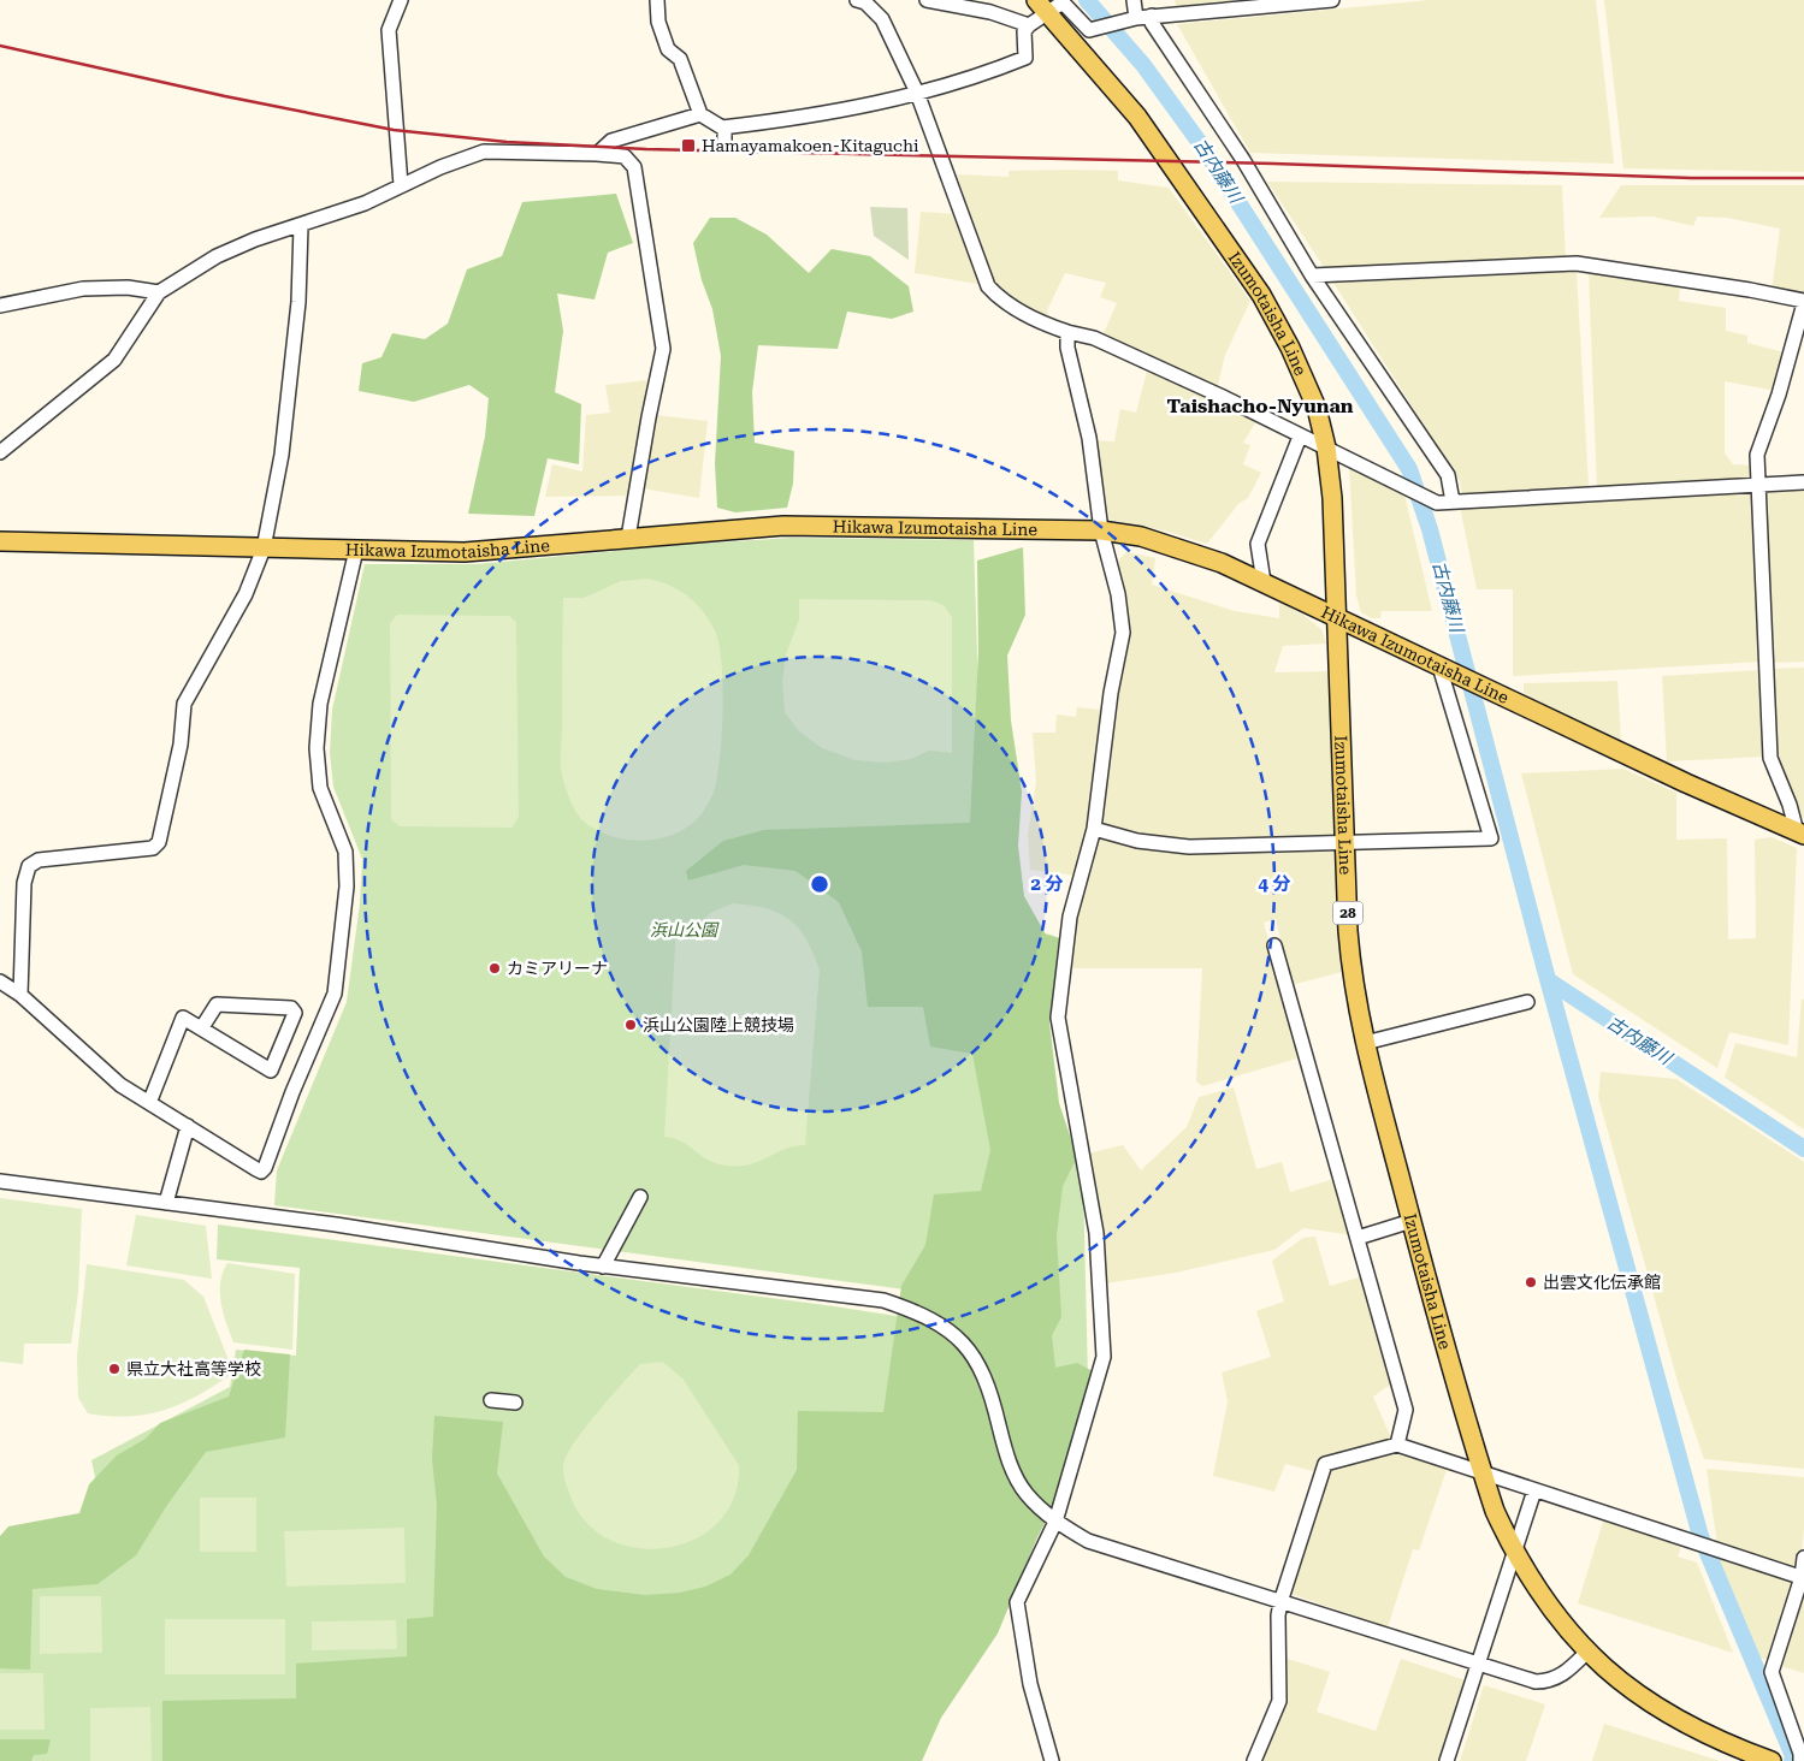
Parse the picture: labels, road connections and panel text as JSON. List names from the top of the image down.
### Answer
{
  "streets": {
    "main road": ["Izumotaisha Line", "Hikawa Izumotaisha Line", "28"]
  },
  "crossings": [
    ["Izumotaisha Line", "Hikawa Izumotaisha Line"]
  ],
  "districts": ["Taishacho-Nyunan"],
  "water": ["古内藤川"],
  "parks": ["浜山公園"],
  "places": {
    "transit": ["Hamayamakoen-Kitaguchi"],
    "other": [
      "カミアリーナ",
      "浜山公園陸上競技場",
      "出雲文化伝承館",
      "県立大社高等学校"
    ]
  },
  "rings": ["2 分", "4 分"]
}
